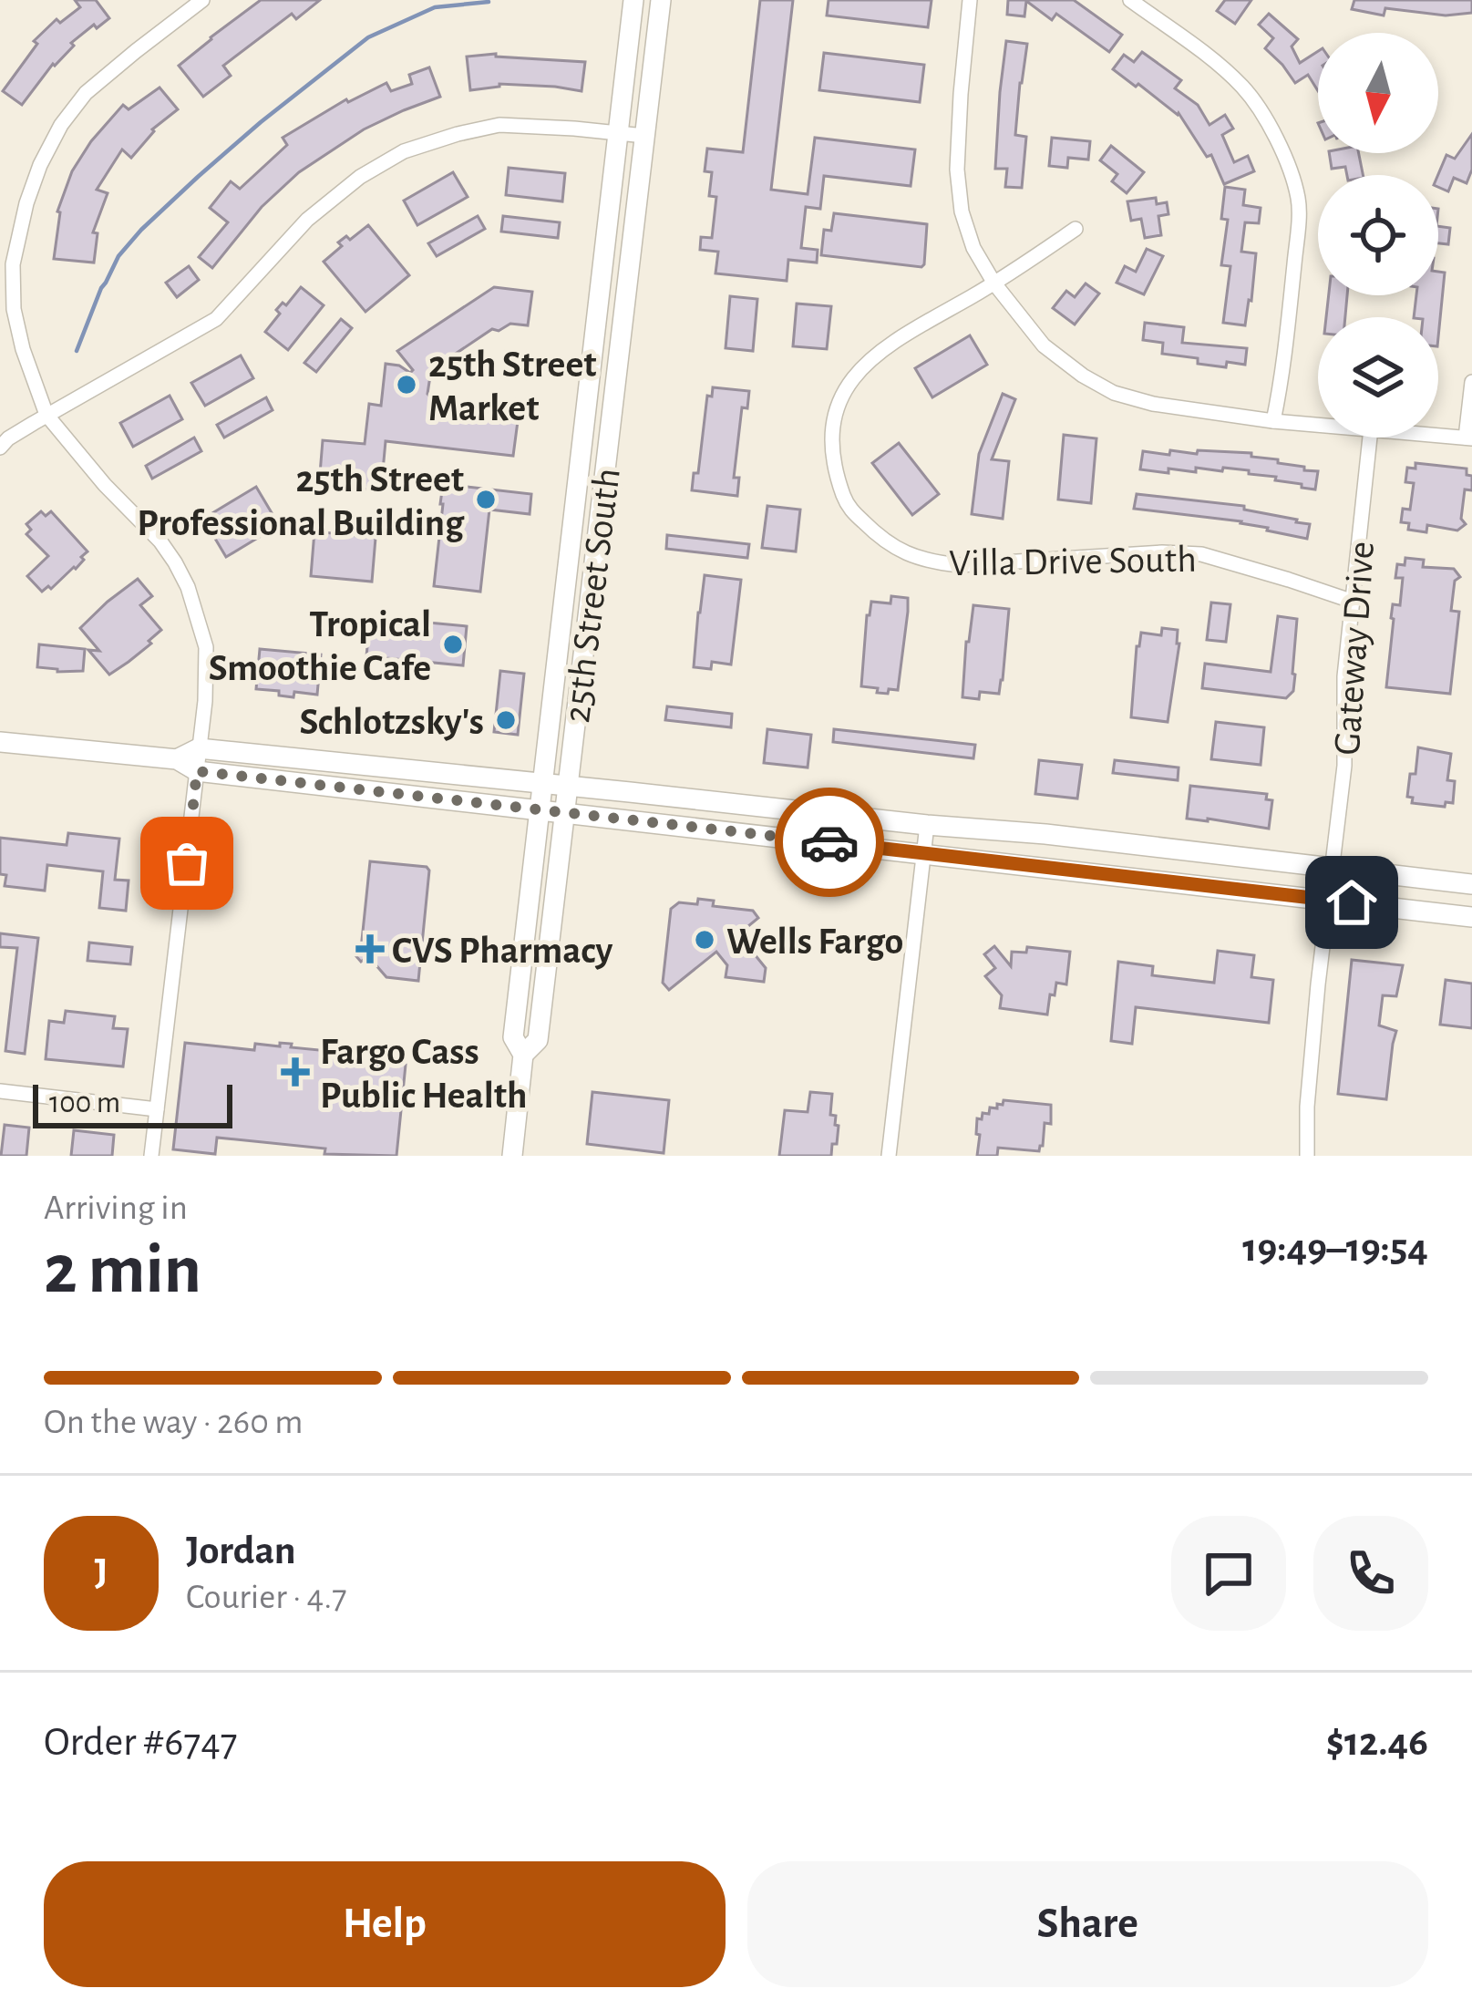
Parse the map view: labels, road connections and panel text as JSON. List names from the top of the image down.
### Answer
{
  "streets": {
    "main road": ["25th Street South"],
    "street": ["Villa Drive South", "Gateway Drive"]
  },
  "crossings": [
    ["Villa Drive South", "Gateway Drive"]
  ],
  "places": {
    "other": [
      "25th Street Market",
      "25th Street Professional Building",
      "Tropical Smoothie Cafe",
      "Schlotzsky's",
      "Wells Fargo"
    ],
    "health": ["CVS Pharmacy", "Fargo Cass Public Health"]
  },
  "scale_bar": "100 m",
  "north": "bottom",
  "page": {
    "scale": "100 m",
    "heading": ["2 min", "Arriving in", "19:49–19:54"],
    "panel": [
      "Jordan",
      "Courier · 4.7",
      "Order #6747",
      "$12.46"
    ],
    "bar": "On the way · 260 m",
    "round": "J",
    "buttons": ["Help", "Share"]
  }
}
